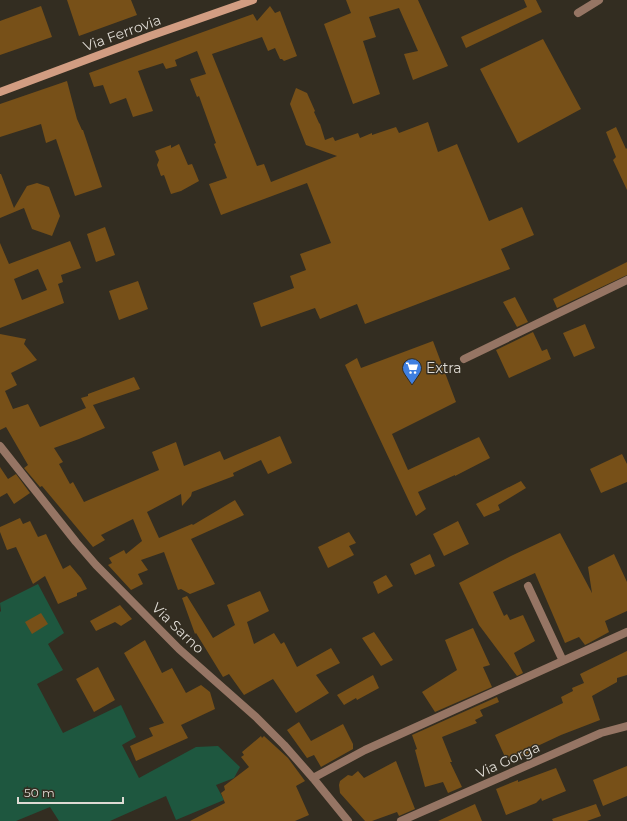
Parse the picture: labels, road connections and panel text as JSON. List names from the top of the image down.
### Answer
{
  "streets": {
    "main road": ["Via Ferrovia"],
    "street": ["Via Sarno", "Via Gorga"]
  },
  "places": {
    "supermarket": ["Extra"]
  },
  "scale_bar": "50 m"
}
